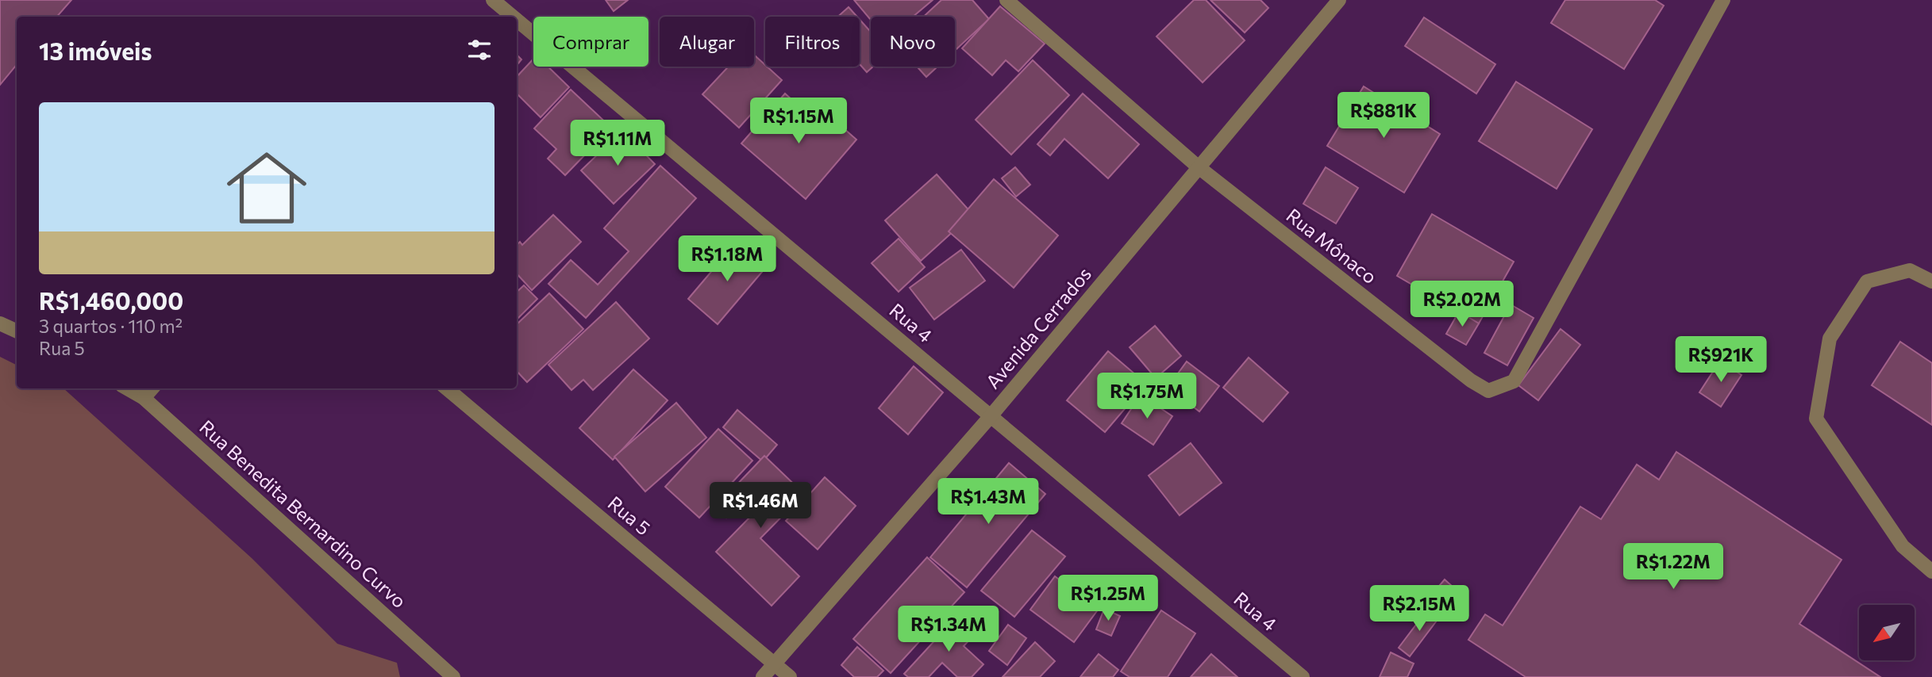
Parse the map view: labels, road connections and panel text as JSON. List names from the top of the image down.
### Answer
{
  "streets": {
    "street": [
      "Rua Mônaco",
      "Rua 4",
      "Avenida Cerrados",
      "Rua Benedita Bernardino Curvo",
      "Rua 5"
    ]
  },
  "crossings": [
    ["Rua Mônaco", "Avenida Cerrados"],
    ["Rua 4", "Avenida Cerrados"],
    ["Avenida Cerrados", "Rua 5"]
  ],
  "north": "bottom left",
  "page": {
    "chip": [
      "Comprar",
      "Alugar",
      "Filtros",
      "Novo"
    ],
    "heading": "13 imóveis",
    "list": [
      {
        "name": "R$1,460,000",
        "note": "3 quartos · 110 m² · Rua 5"
      }
    ],
    "price": [
      "R$881K",
      "R$1.15M",
      "R$1.11M",
      "R$1.18M",
      "R$2.02M",
      "R$921K",
      "R$1.75M",
      "R$1.43M",
      "R$1.46M",
      "R$1.22M",
      "R$1.25M",
      "R$2.15M",
      "R$1.34M"
    ]
  }
}
